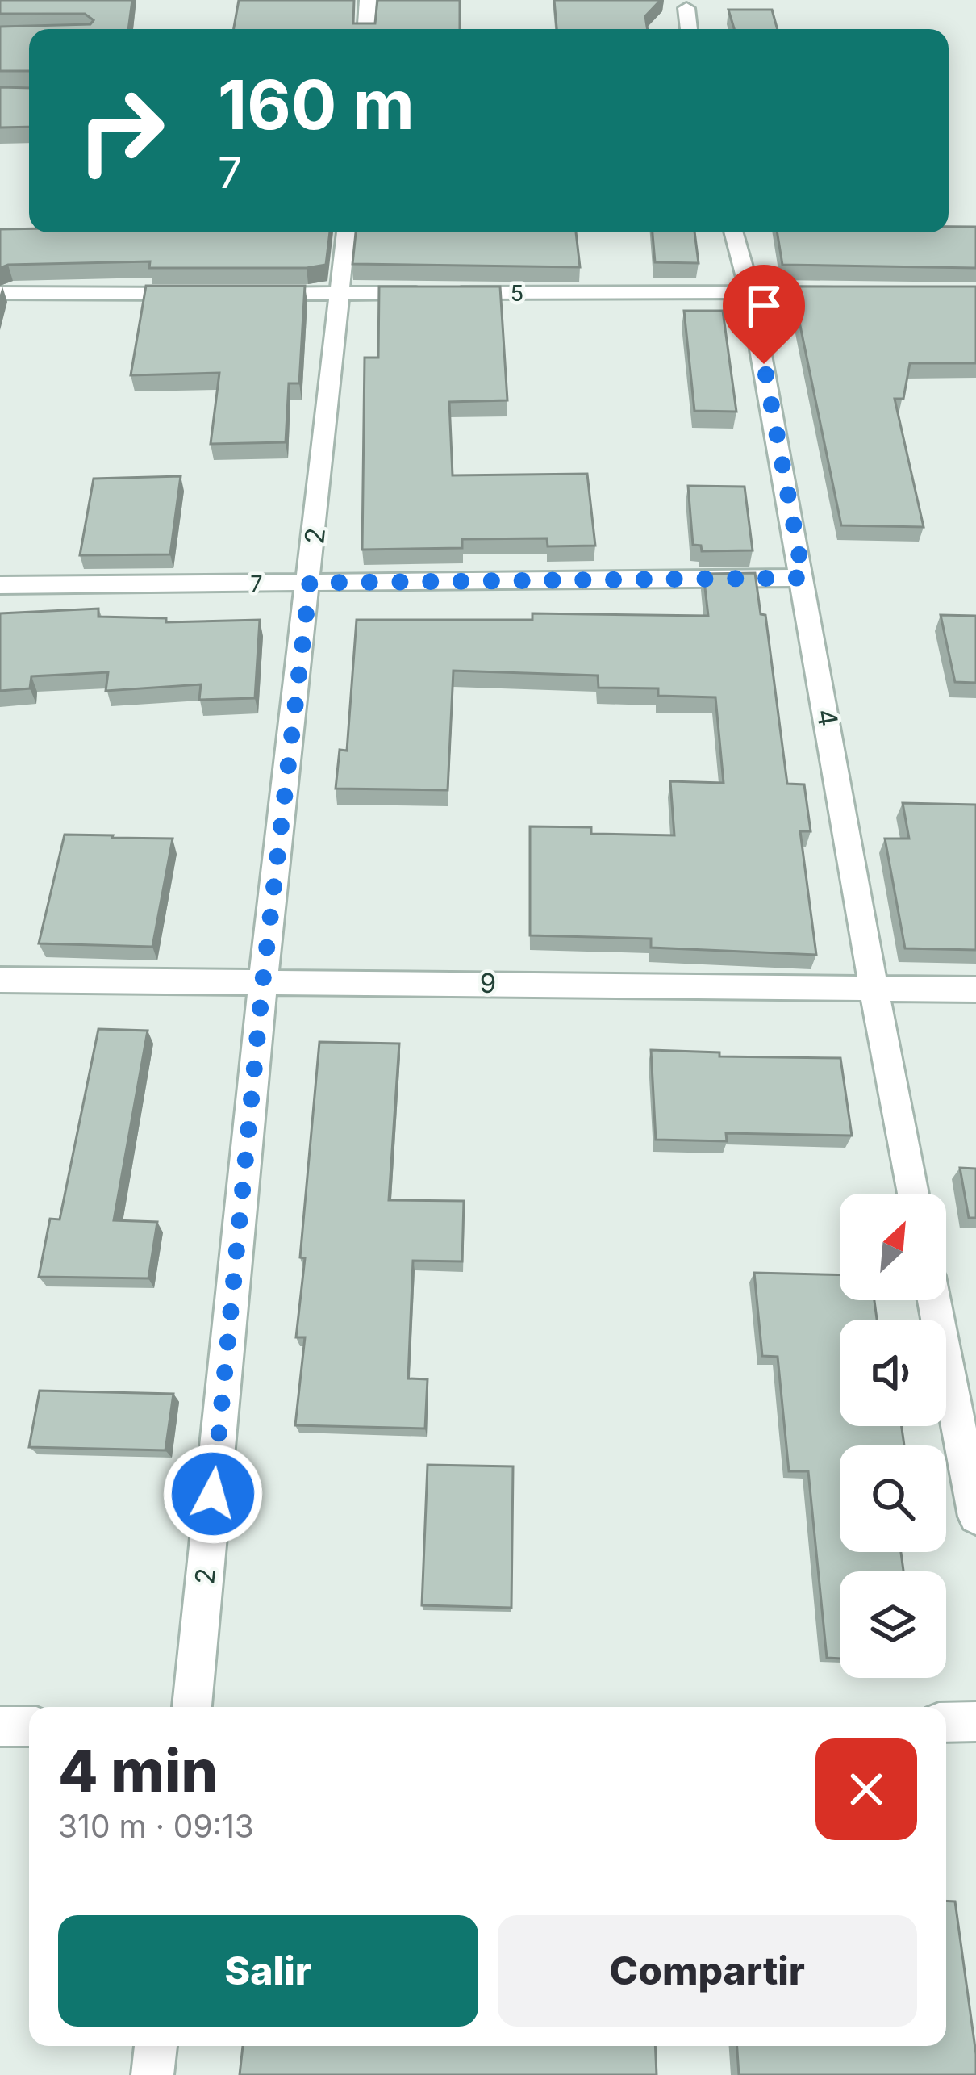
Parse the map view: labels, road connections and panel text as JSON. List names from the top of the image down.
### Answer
{
  "streets": {
    "street": [
      "5",
      "2",
      "7",
      "4",
      "9"
    ]
  },
  "crossings": [
    ["5", "2"],
    ["5", "4"],
    ["2", "7"],
    ["2", "9"],
    ["7", "4"],
    ["4", "9"]
  ],
  "north": "top right",
  "page": {
    "turn": ["160 m", "7"],
    "heading": ["4 min", "310 m · 09:13"],
    "buttons": ["Salir", "Compartir"]
  }
}
